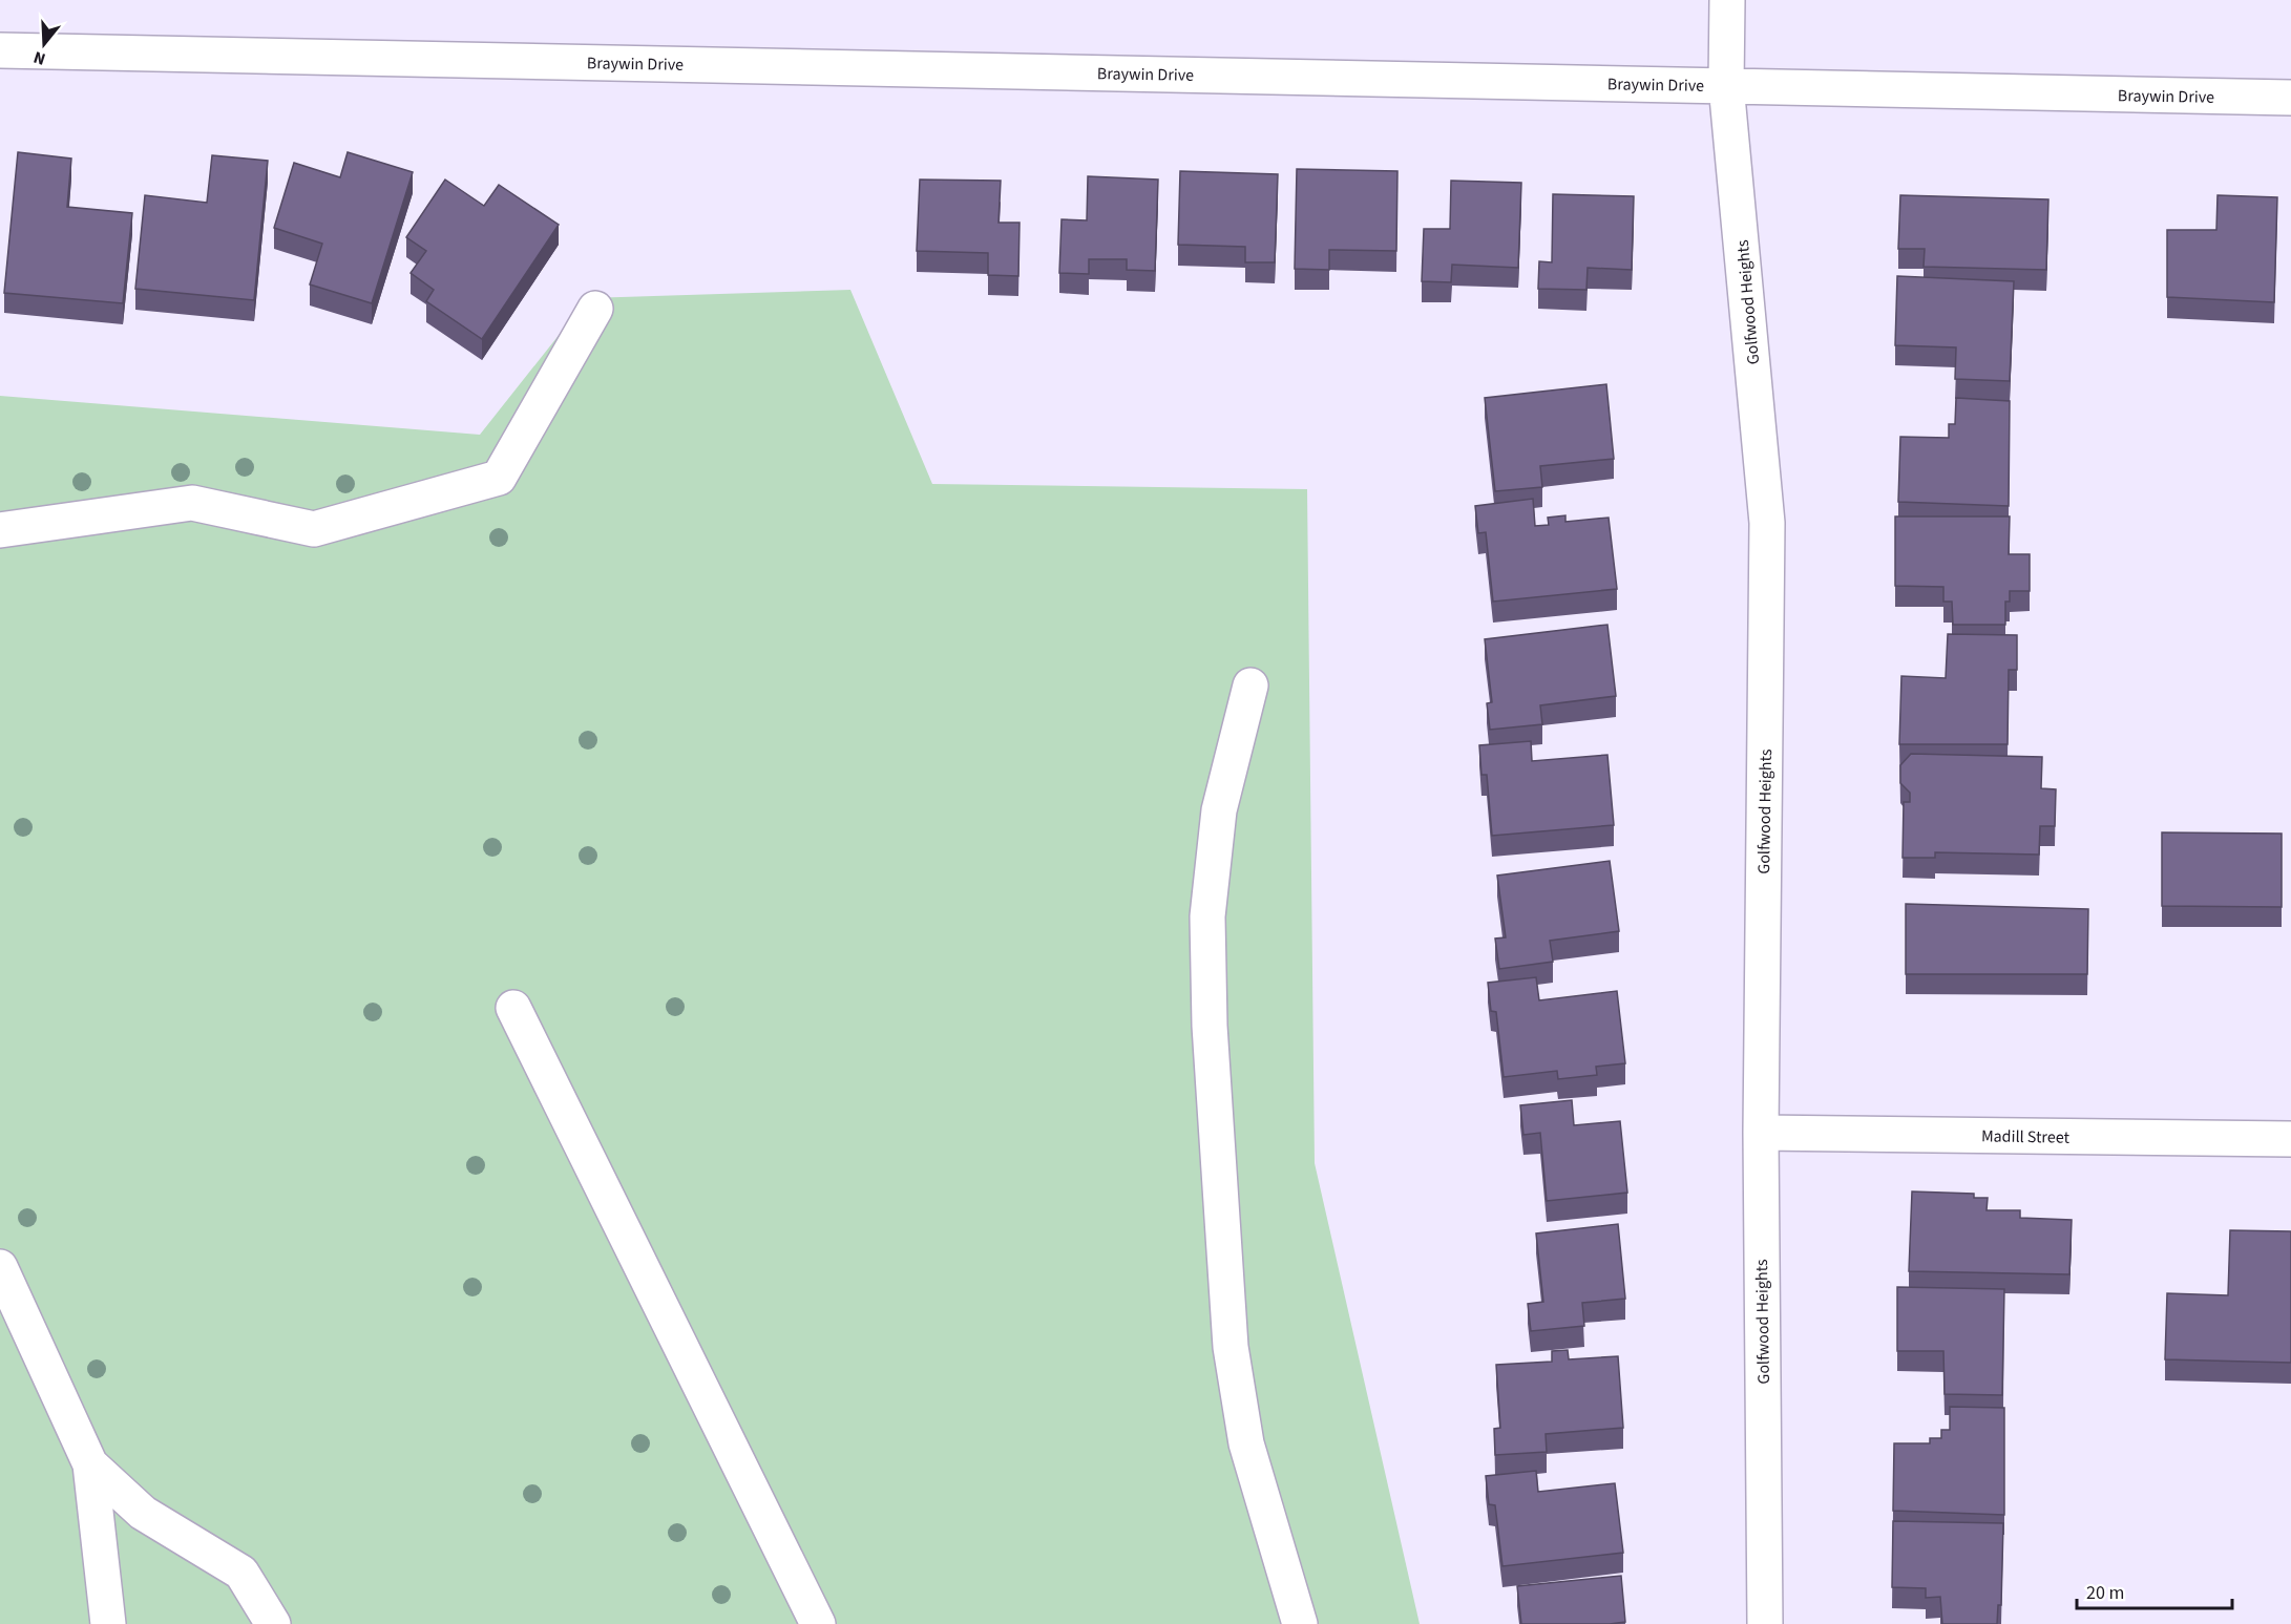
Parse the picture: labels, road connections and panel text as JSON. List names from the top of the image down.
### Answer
{
  "streets": {
    "street": ["Braywin Drive", "Golfwood Heights", "Madill Street"]
  },
  "crossings": [
    ["Braywin Drive", "Golfwood Heights"],
    ["Golfwood Heights", "Madill Street"]
  ],
  "scale_bar": "20 m",
  "north": "bottom"
}
